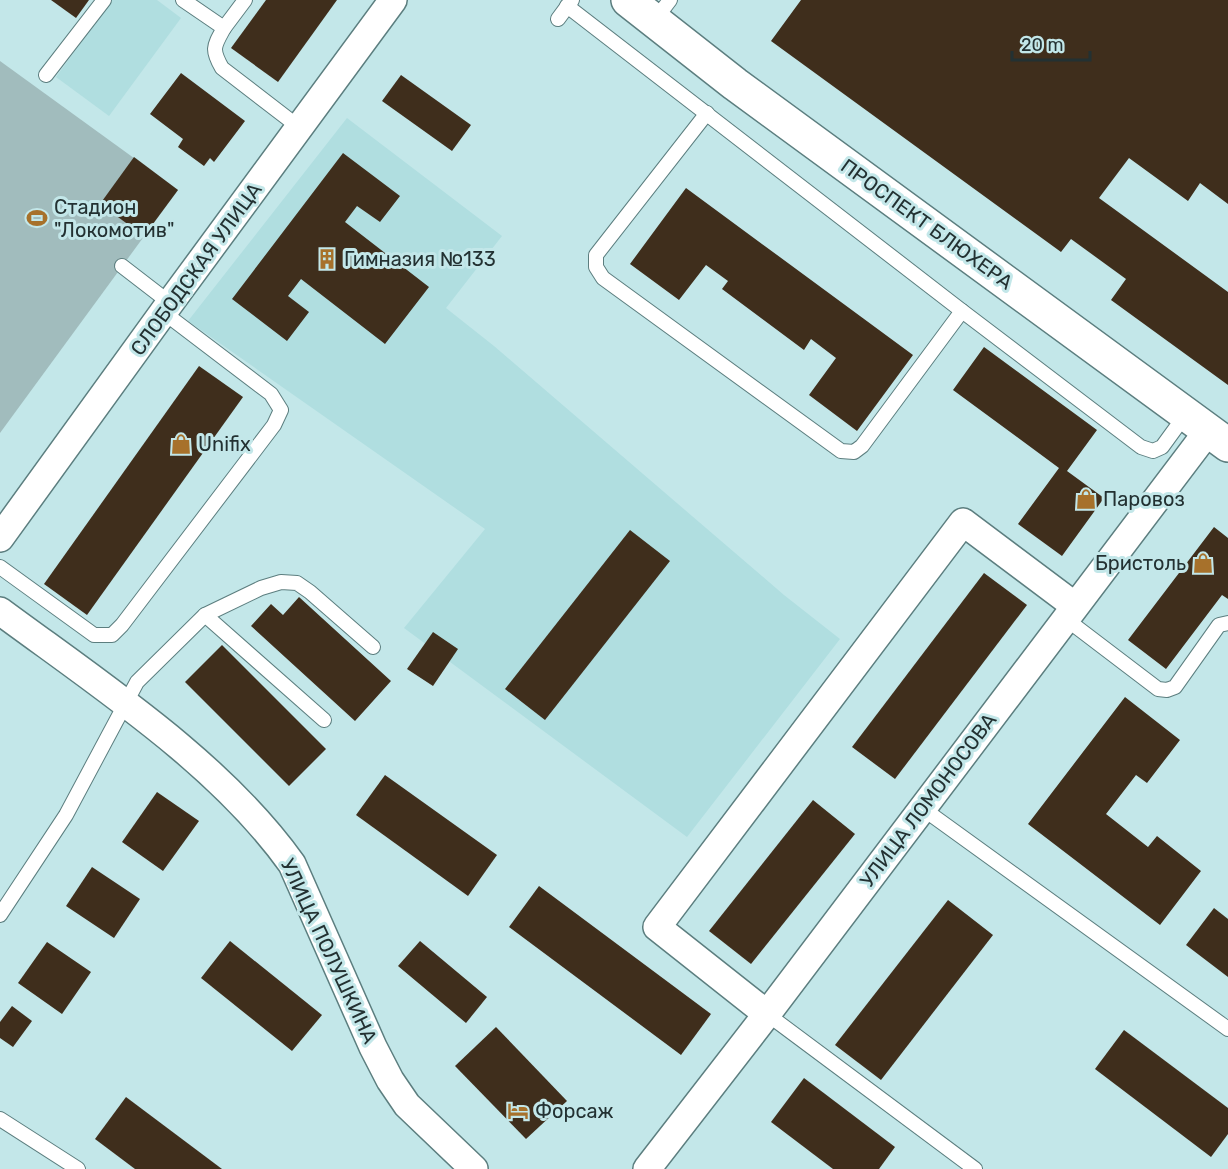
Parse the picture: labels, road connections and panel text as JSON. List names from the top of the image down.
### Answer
{
  "streets": {
    "main road": ["ПРОСПЕКТ БЛЮХЕРА"],
    "street": ["СЛОБОДСКАЯ УЛИЦА", "УЛИЦА ЛОМОНОСОВА", "УЛИЦА ПОЛУШКИНА"]
  },
  "crossings": [
    ["ПРОСПЕКТ БЛЮХЕРА", "УЛИЦА ЛОМОНОСОВА"]
  ],
  "places": {
    "sports": ["Стадион \"Локомотив\""],
    "building": ["Гимназия №133"],
    "shop": ["Unifix", "Паровоз", "Бристоль"],
    "hotel": ["Форсаж"]
  },
  "scale_bar": "20 m"
}
